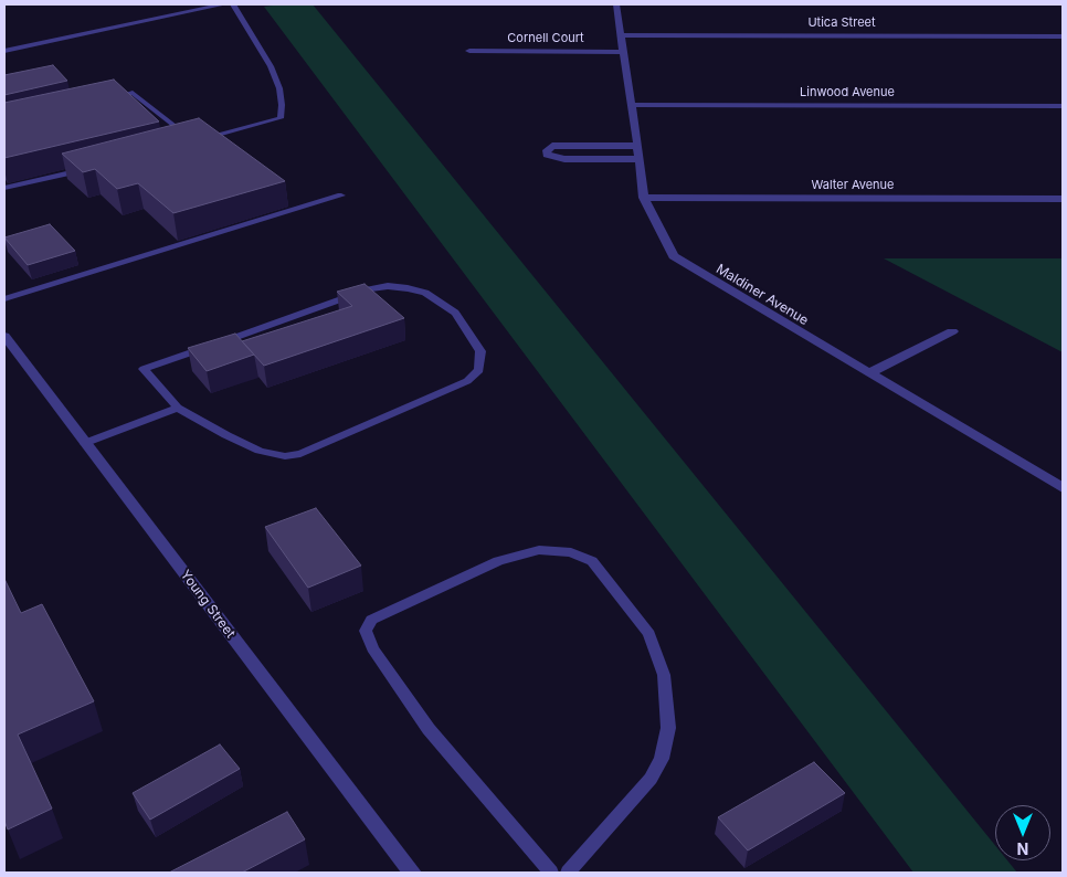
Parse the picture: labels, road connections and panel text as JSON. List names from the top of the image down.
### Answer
{
  "streets": {
    "street": [
      "Utica Street",
      "Cornell Court",
      "Linwood Avenue",
      "Walter Avenue",
      "Maldiner Avenue",
      "Young Street"
    ]
  },
  "crossings": [
    ["Utica Street", "Maldiner Avenue"],
    ["Cornell Court", "Maldiner Avenue"],
    ["Linwood Avenue", "Maldiner Avenue"],
    ["Walter Avenue", "Maldiner Avenue"]
  ],
  "north": "bottom"
}
